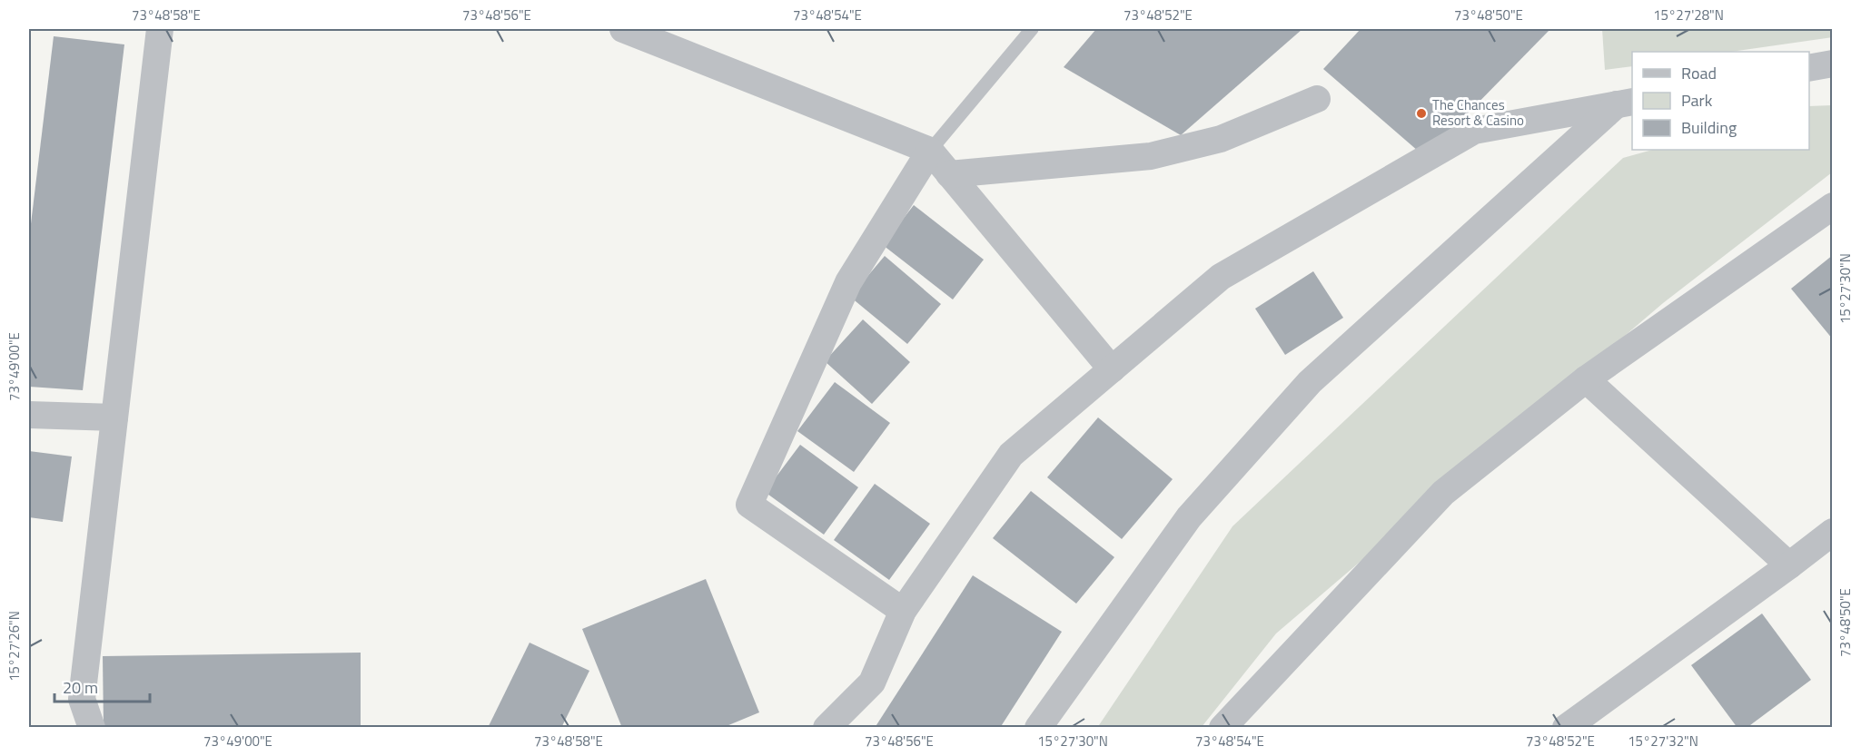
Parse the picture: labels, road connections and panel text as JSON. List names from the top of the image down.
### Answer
{
  "places": ["The Chances Resort & Casino"],
  "legend": ["Road", "Park", "Building"],
  "scale_bar": "20 m",
  "coordinates": [
    "73°48'58\"E",
    "73°48'56\"E",
    "73°48'54\"E",
    "73°48'52\"E",
    "73°48'50\"E",
    "15°27'28\"N",
    "15°27'30\"N",
    "73°49'00\"E",
    "15°27'26\"N",
    "15°27'32\"N"
  ]
}
